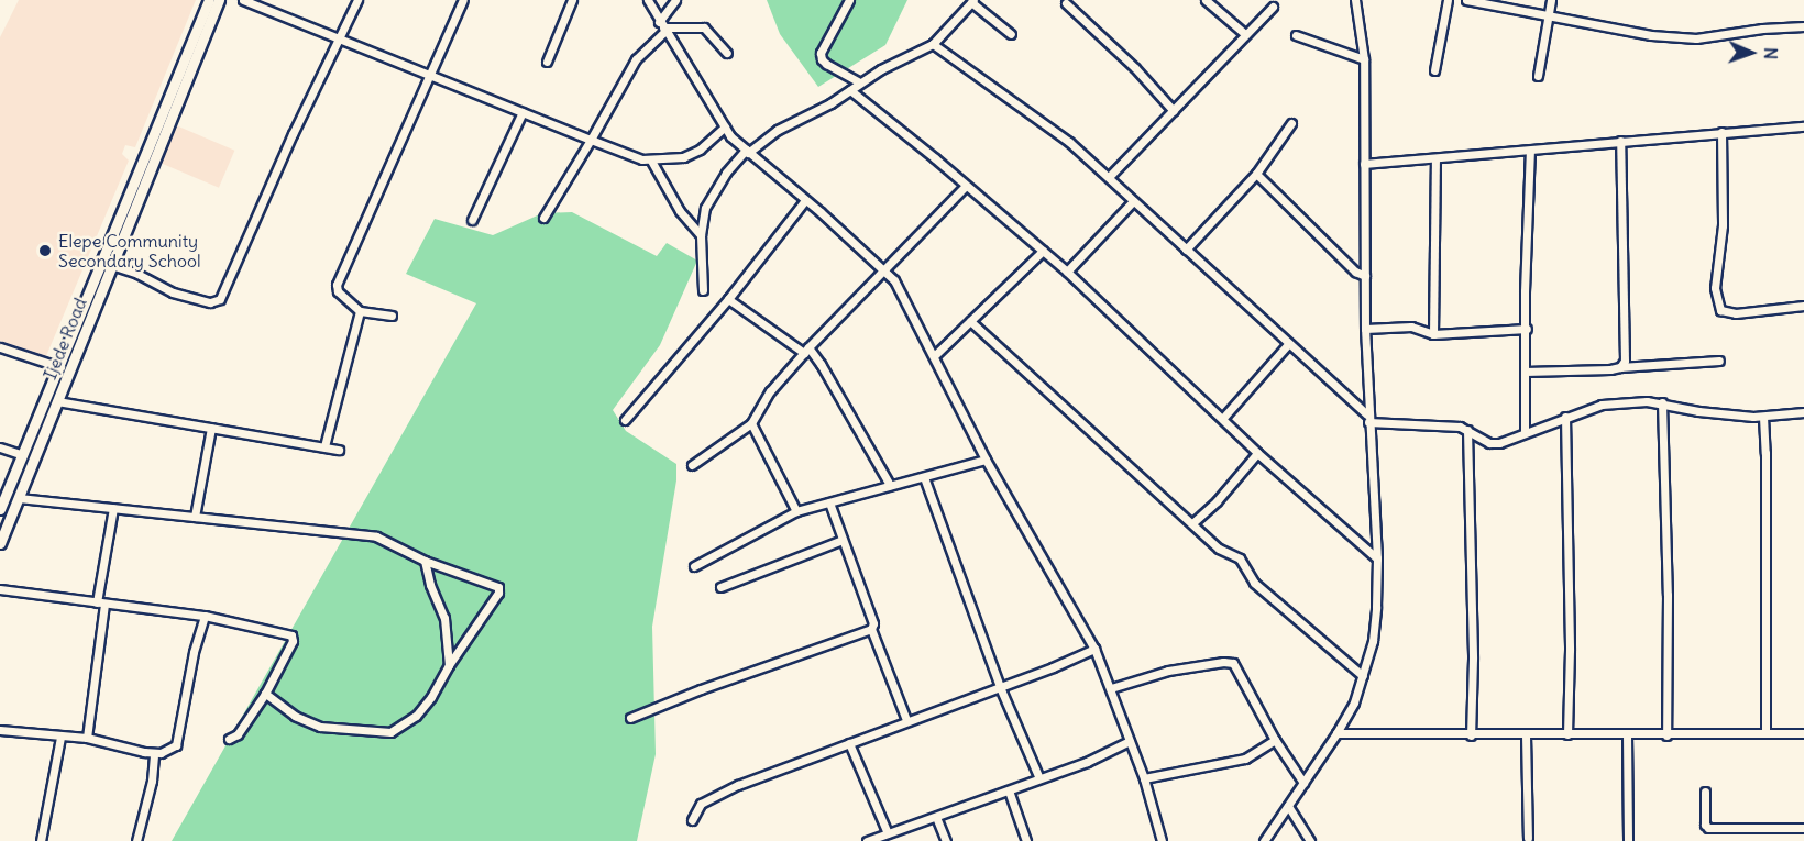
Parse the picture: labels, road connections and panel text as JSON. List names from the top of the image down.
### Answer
{
  "streets": {
    "main road": ["Ijede Road"]
  },
  "places": ["Elepe Community Secondary School"],
  "north": "right"
}
